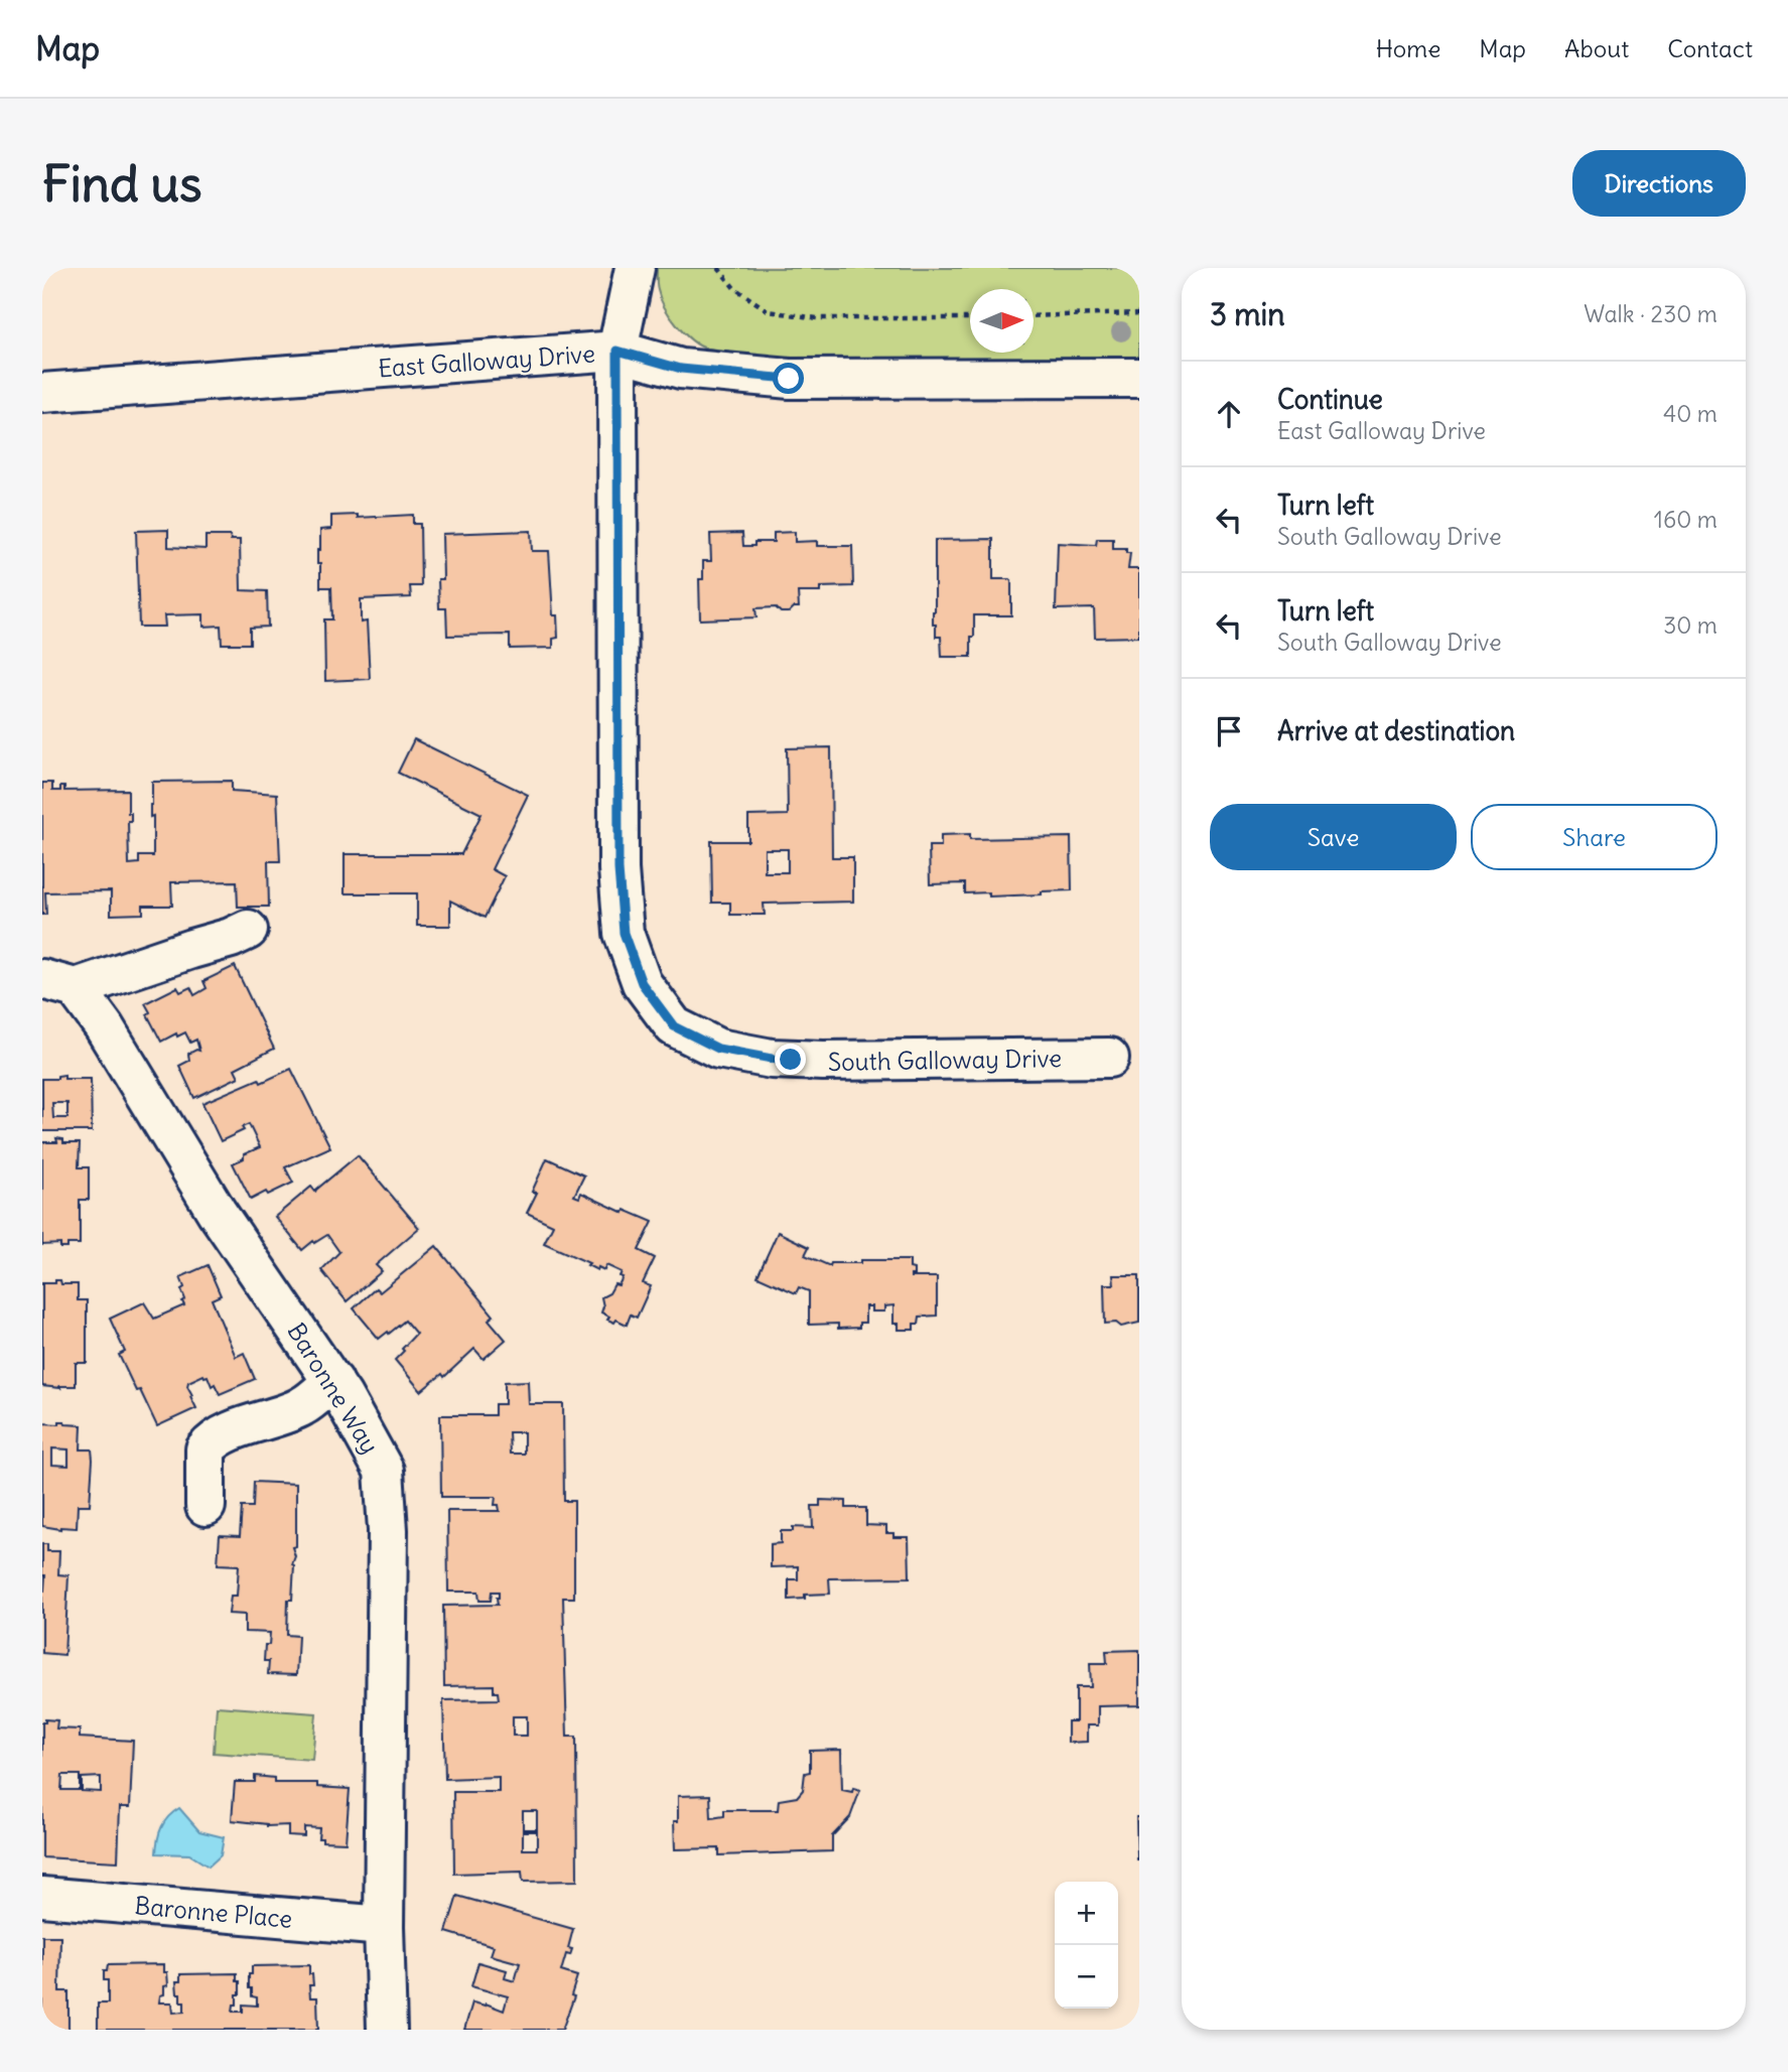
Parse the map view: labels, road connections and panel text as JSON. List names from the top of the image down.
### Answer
{
  "streets": {
    "street": [
      "East Galloway Drive",
      "South Galloway Drive",
      "Baronne Way",
      "Baronne Place"
    ]
  },
  "crossings": [
    ["East Galloway Drive", "South Galloway Drive"],
    ["Baronne Way", "Baronne Place"]
  ],
  "north": "right",
  "page": {
    "header": "Map",
    "nav": [
      "Home",
      "Map",
      "About",
      "Contact"
    ],
    "buttons": [
      "Directions",
      ["Save", "Share"]
    ],
    "title": "Find us",
    "heading": ["3 min", "Walk · 230 m"],
    "list": [
      ["Continue", "East Galloway Drive", "40 m"],
      ["Turn left", "South Galloway Drive", "160 m"],
      ["Turn left", "South Galloway Drive", "30 m"],
      "Arrive at destination"
    ],
    "map_buttons": ["+", "−"]
  }
}
